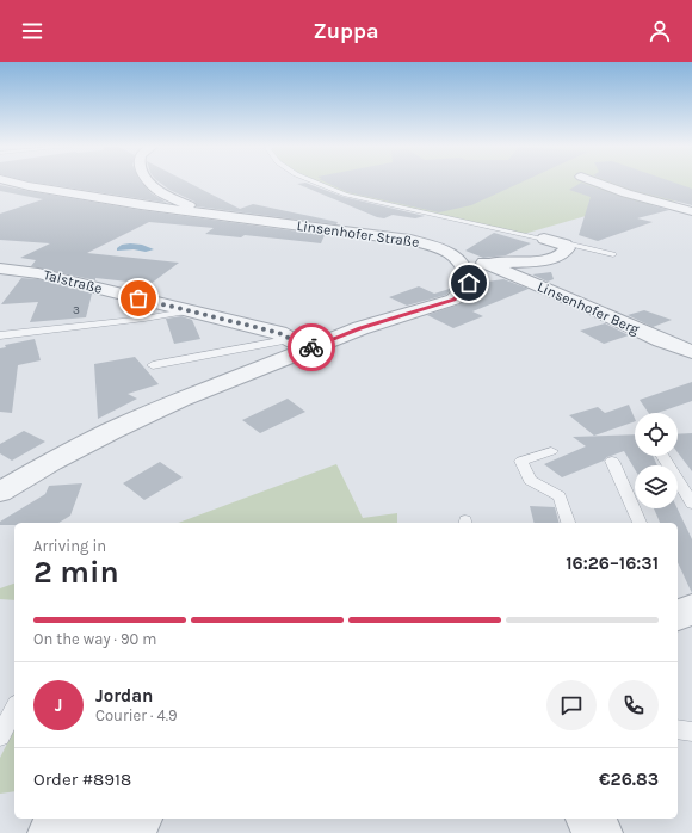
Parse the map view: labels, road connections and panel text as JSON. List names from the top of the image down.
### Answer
{
  "streets": {
    "street": ["Linsenhofer Straße", "Talstraße", "Linsenhofer Berg"]
  },
  "crossings": [
    ["Linsenhofer Straße", "Linsenhofer Berg"]
  ],
  "house_numbers": ["3"],
  "page": {
    "header": "Zuppa",
    "heading": ["2 min", "Arriving in", "16:26–16:31"],
    "panel": [
      "Jordan",
      "Courier · 4.9",
      "Order #8918",
      "€26.83"
    ],
    "bar": "On the way · 90 m",
    "round": "J"
  }
}
